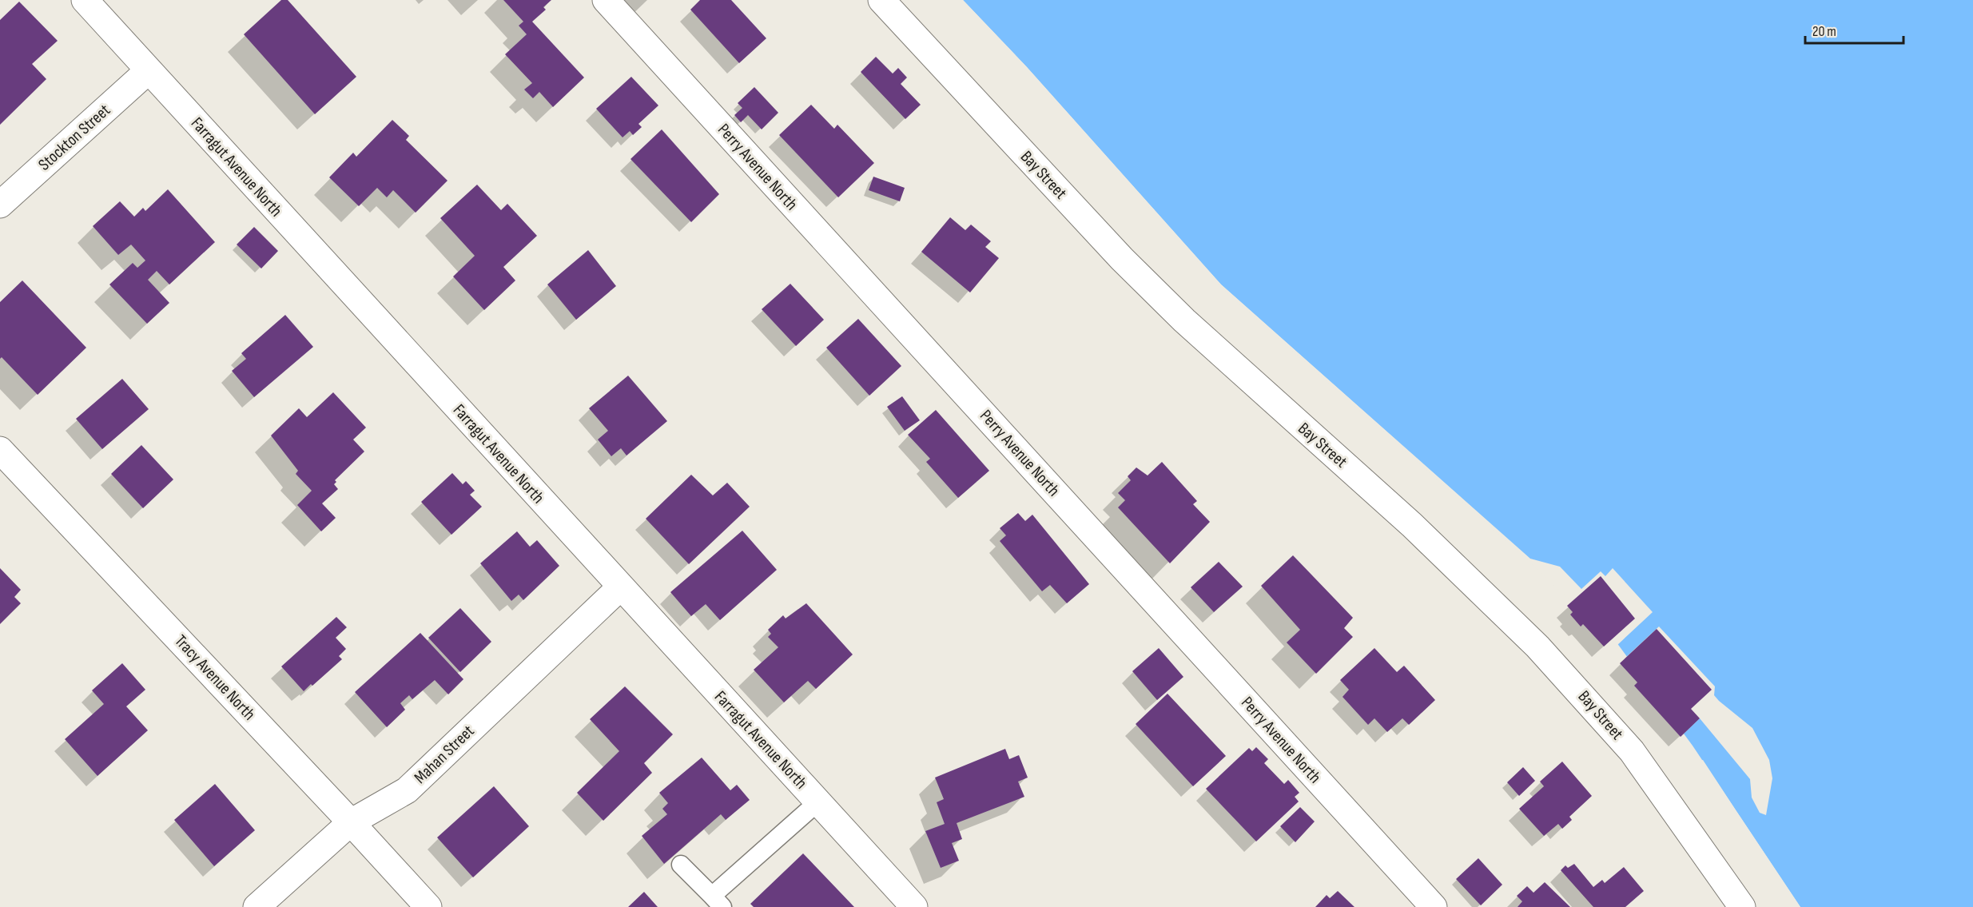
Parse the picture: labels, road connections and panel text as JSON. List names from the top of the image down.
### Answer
{
  "streets": {
    "street": [
      "Stockton Street",
      "Farragut Avenue North",
      "Perry Avenue North",
      "Bay Street",
      "Tracy Avenue North",
      "Mahan Street"
    ]
  },
  "crossings": [
    ["Stockton Street", "Farragut Avenue North"],
    ["Farragut Avenue North", "Mahan Street"],
    ["Tracy Avenue North", "Mahan Street"]
  ],
  "scale_bar": "20 m"
}
